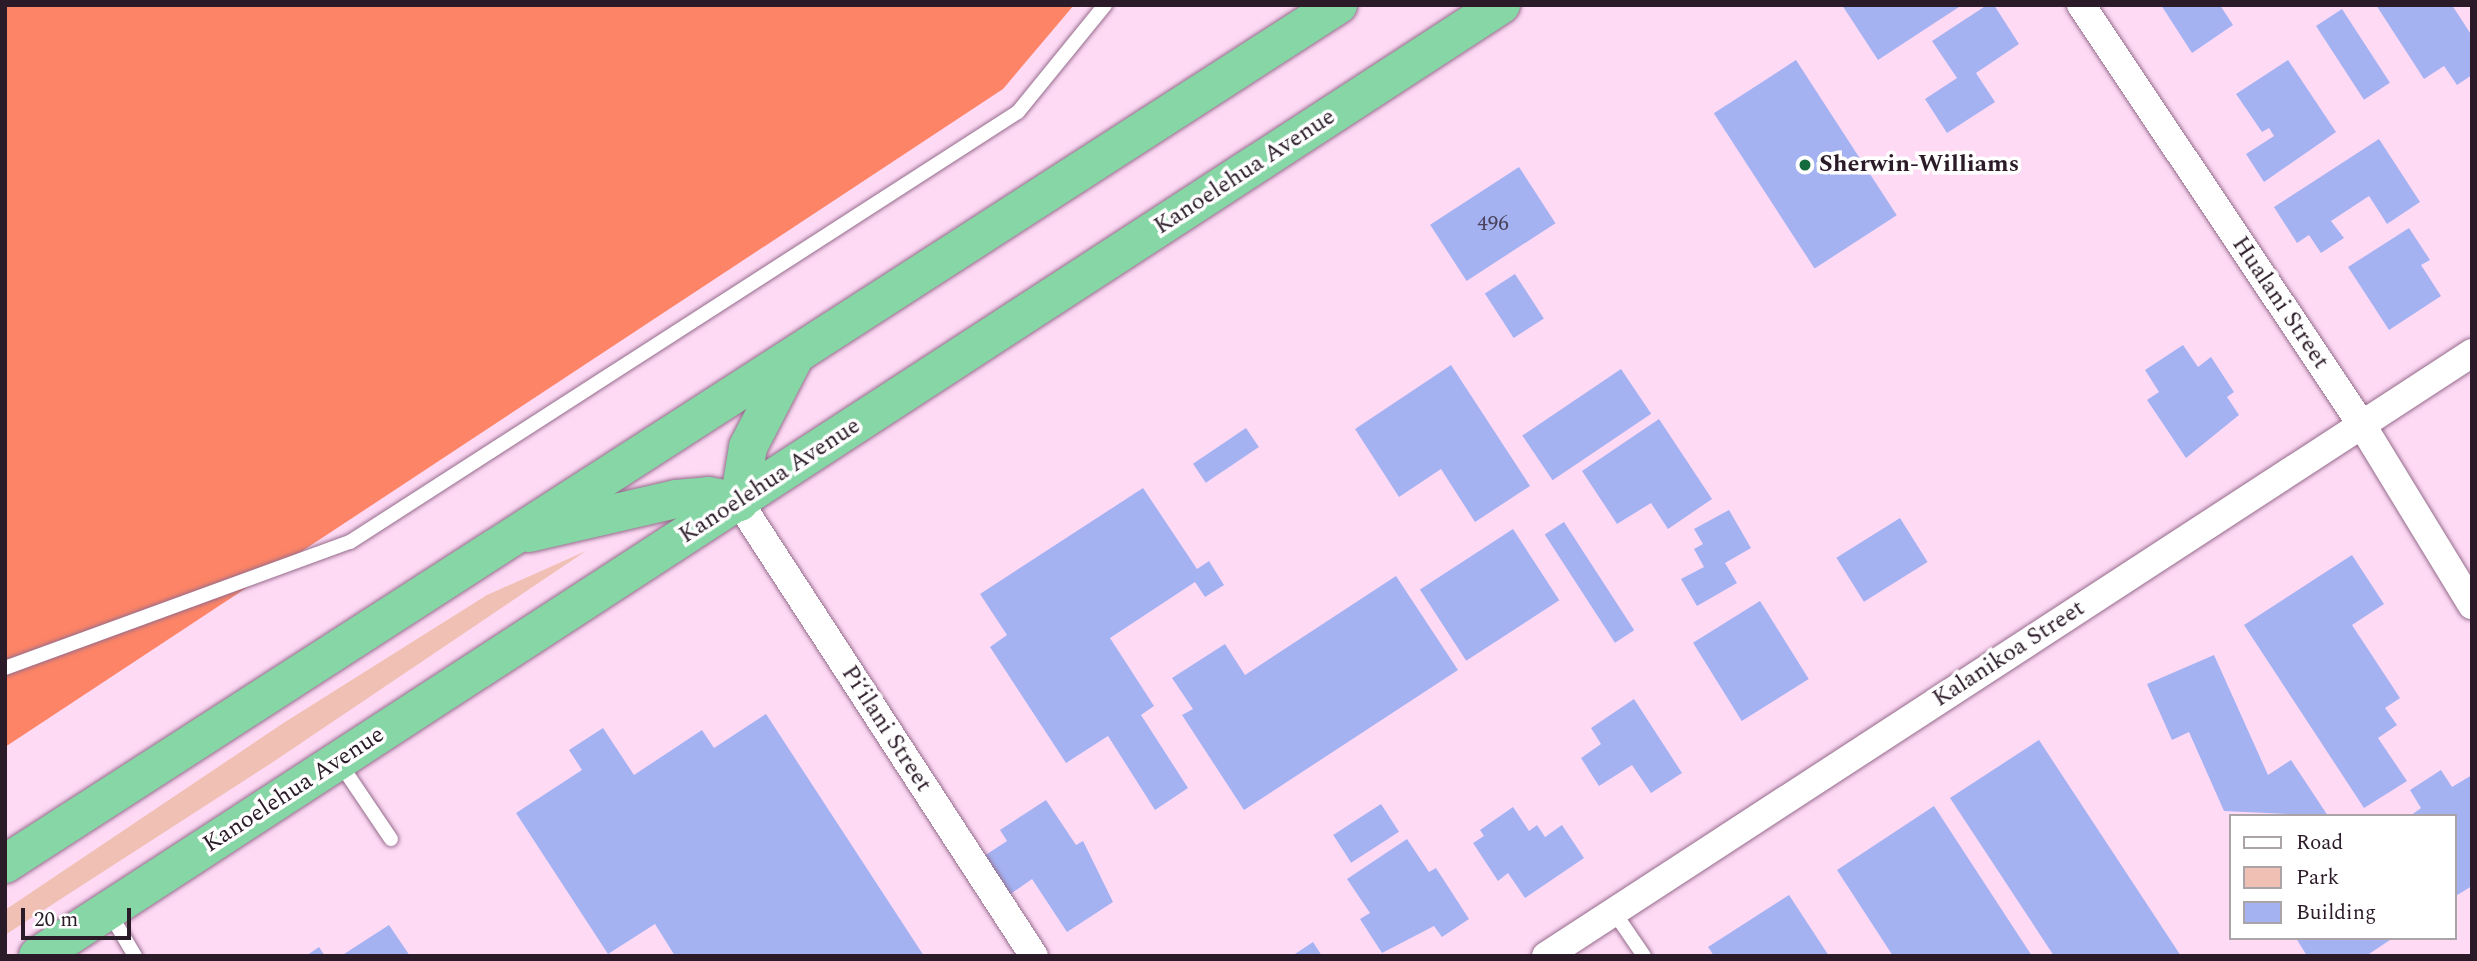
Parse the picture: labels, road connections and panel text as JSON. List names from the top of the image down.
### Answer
{
  "streets": {
    "highway": ["Kanoelehua Avenue"],
    "street": ["Hualani Street", "Kalanikoa Street", "Pi‘ilani Street"]
  },
  "crossings": [
    ["Kanoelehua Avenue", "Pi‘ilani Street"],
    ["Hualani Street", "Kalanikoa Street"]
  ],
  "places": ["Sherwin-Williams"],
  "house_numbers": ["496"],
  "legend": ["Road", "Park", "Building"],
  "scale_bar": "20 m"
}
